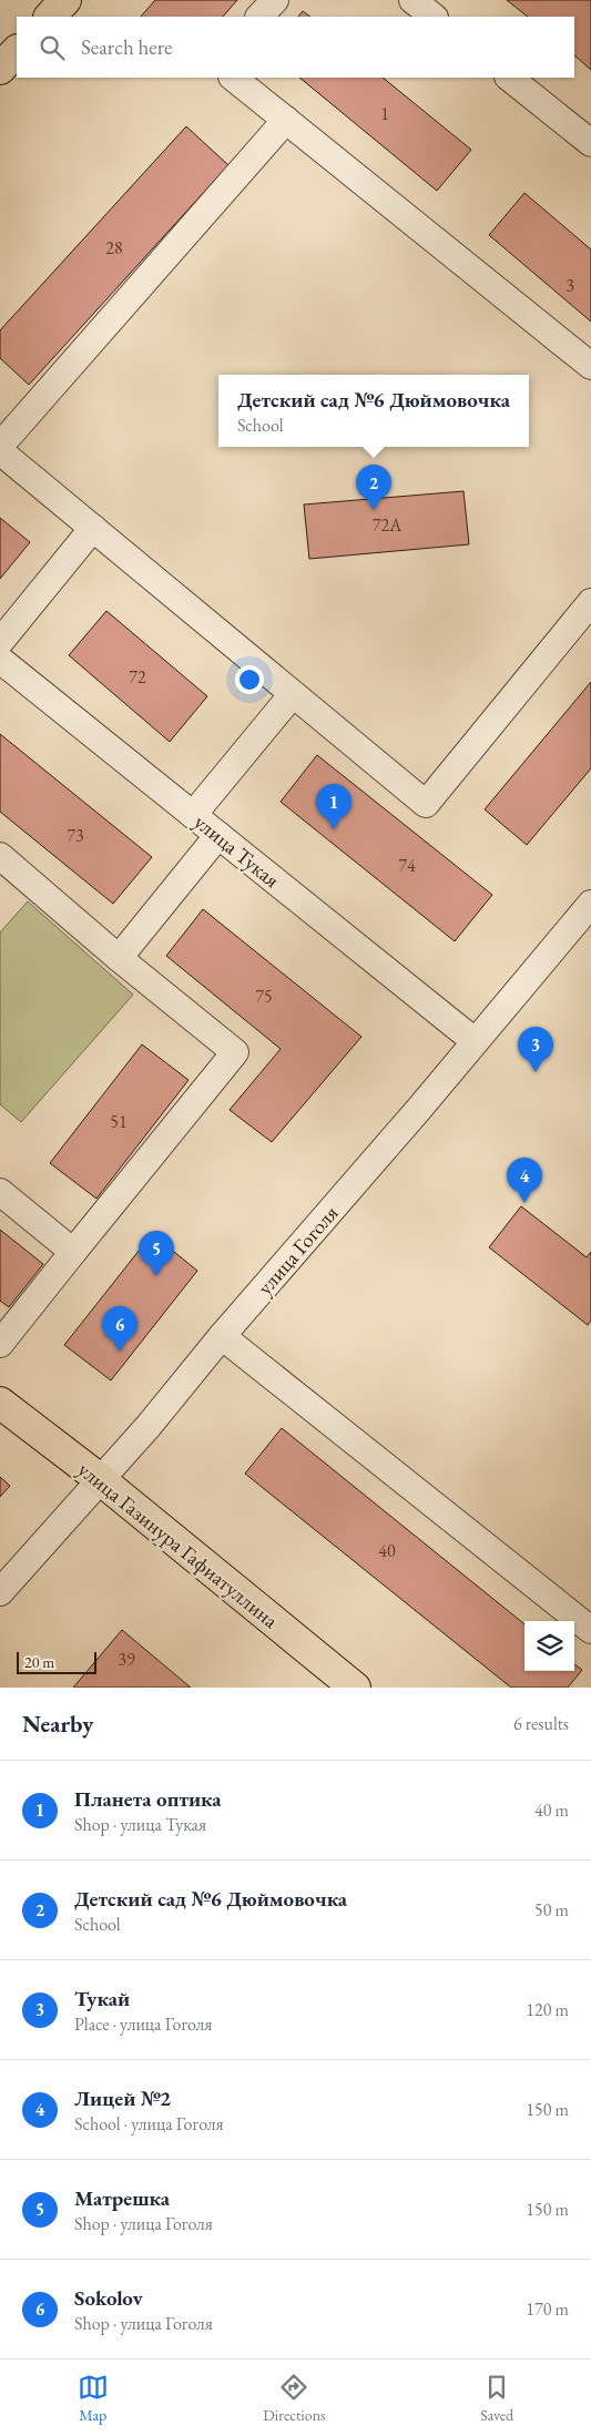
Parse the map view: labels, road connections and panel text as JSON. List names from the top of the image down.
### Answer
{
  "streets": {
    "main road": ["улица Газинура Гафиатуллина"],
    "street": ["улица Тукая", "улица Гоголя"]
  },
  "crossings": [
    ["улица Тукая", "улица Гоголя"],
    ["улица Гоголя", "улица Газинура Гафиатуллина"]
  ],
  "house_numbers": [
    "1",
    "28",
    "3",
    "72А",
    "72",
    "73",
    "74",
    "75",
    "51",
    "40",
    "39"
  ],
  "scale_bar": "20 m",
  "page": {
    "search": "Search here",
    "popup": ["Детский сад №6 Дюймовочка", "School"],
    "pins": [
      "2",
      "1",
      "3",
      "4",
      "5",
      "6"
    ],
    "scale": "20 m",
    "heading": ["Nearby", "6 results"],
    "list": [
      {
        "mark": "1",
        "name": "Планета оптика",
        "note": "Shop · улица Тукая",
        "value": "40 m"
      },
      {
        "mark": "2",
        "name": "Детский сад №6 Дюймовочка",
        "note": "School",
        "value": "50 m"
      },
      {
        "mark": "3",
        "name": "Тукай",
        "note": "Place · улица Гоголя",
        "value": "120 m"
      },
      {
        "mark": "4",
        "name": "Лицей №2",
        "note": "School · улица Гоголя",
        "value": "150 m"
      },
      {
        "mark": "5",
        "name": "Матрешка",
        "note": "Shop · улица Гоголя",
        "value": "150 m"
      },
      {
        "mark": "6",
        "name": "Sokolov",
        "note": "Shop · улица Гоголя",
        "value": "170 m"
      }
    ],
    "nav": ["Map", "Directions", "Saved"]
  }
}
